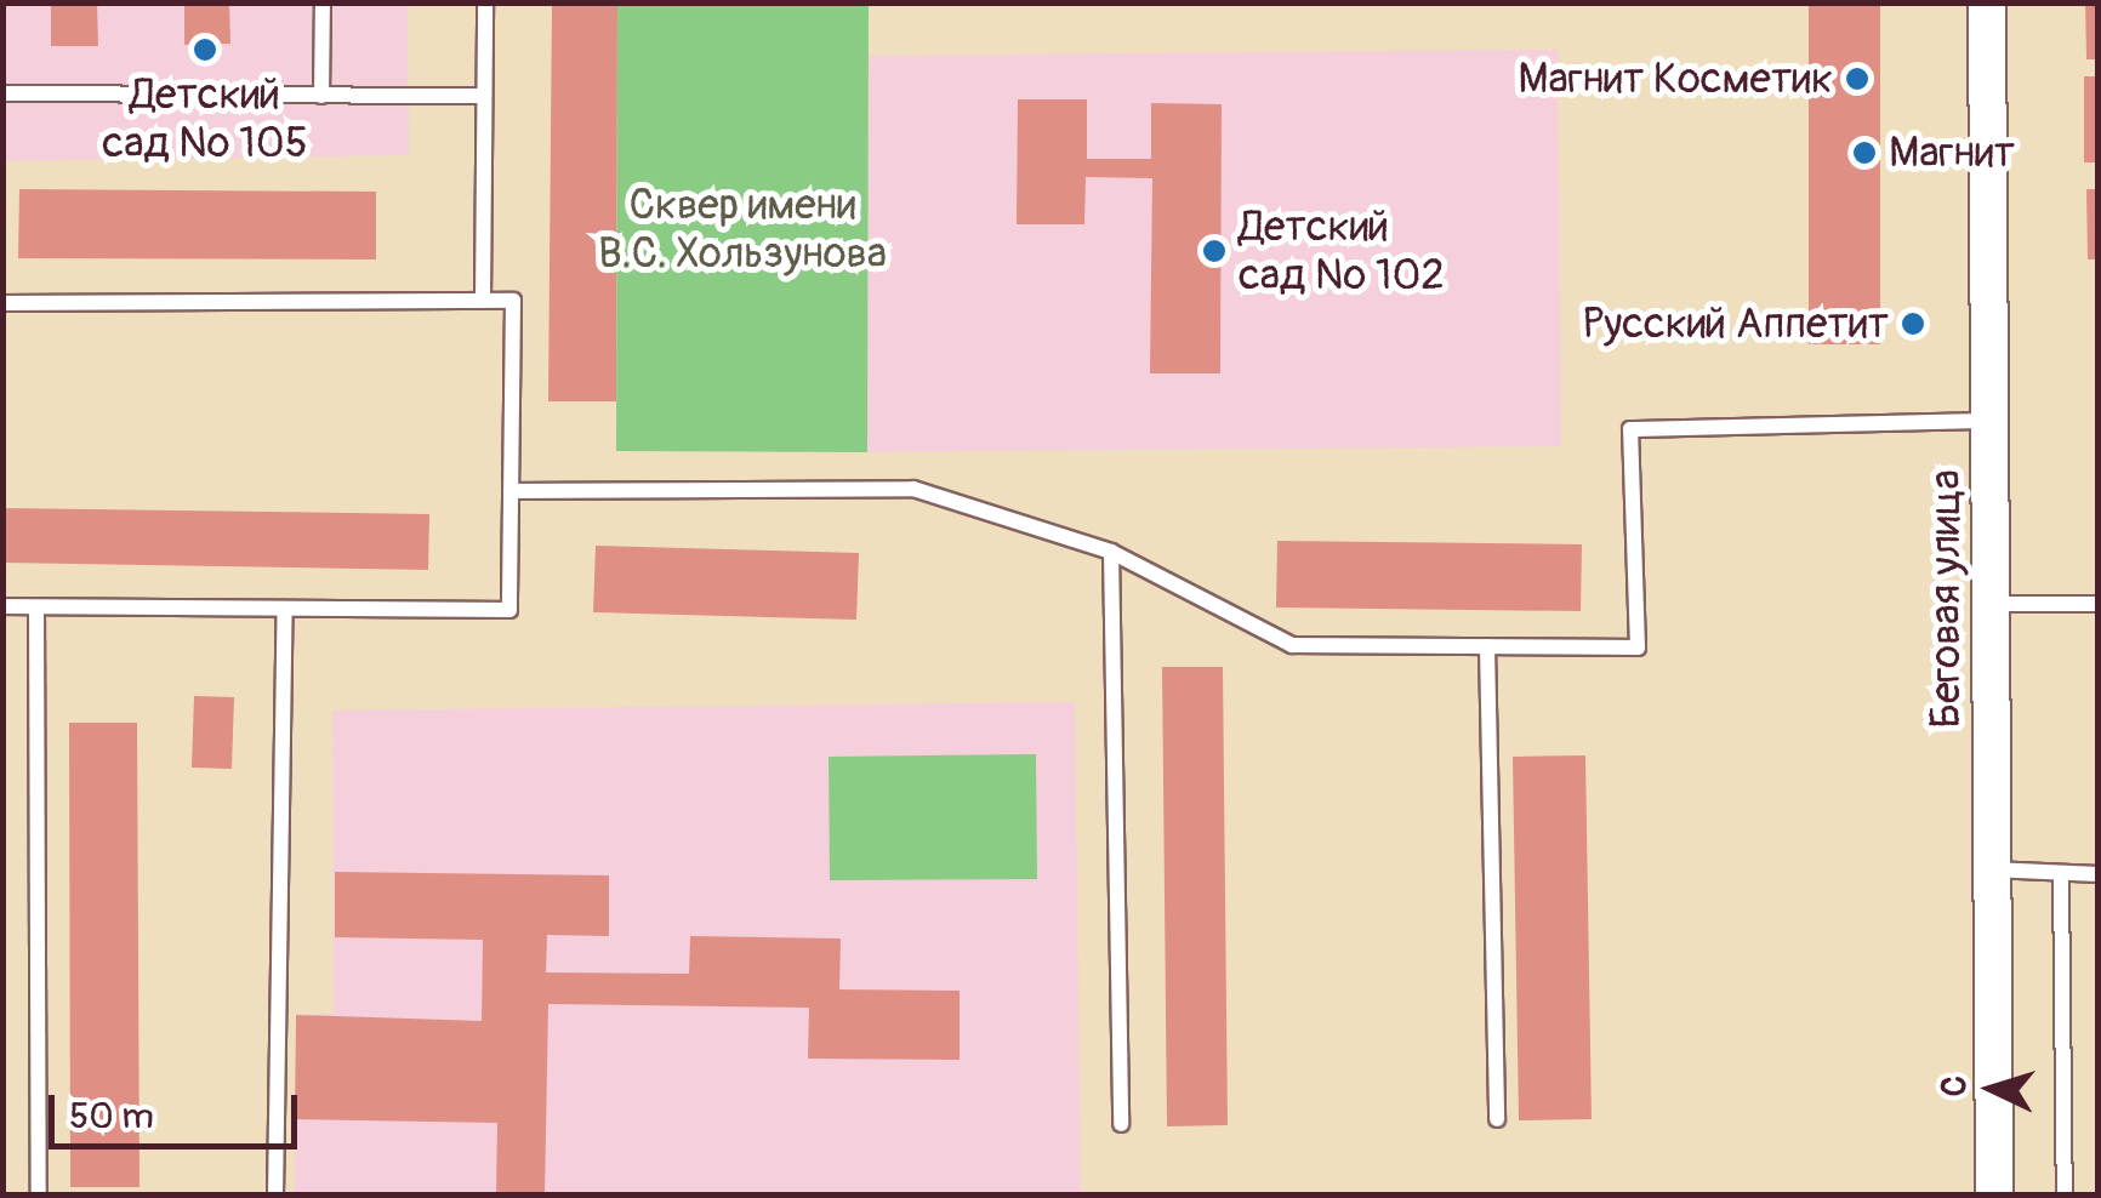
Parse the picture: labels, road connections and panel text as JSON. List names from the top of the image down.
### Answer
{
  "streets": {
    "street": ["Беговая улица"]
  },
  "parks": ["Сквер имени В.С. Хользунова"],
  "places": [
    "Детский сад № 105",
    "Магнит Косметик",
    "Магнит",
    "Детский сад № 102",
    "Русский Аппетит"
  ],
  "scale_bar": "50 m",
  "north": "left"
}
